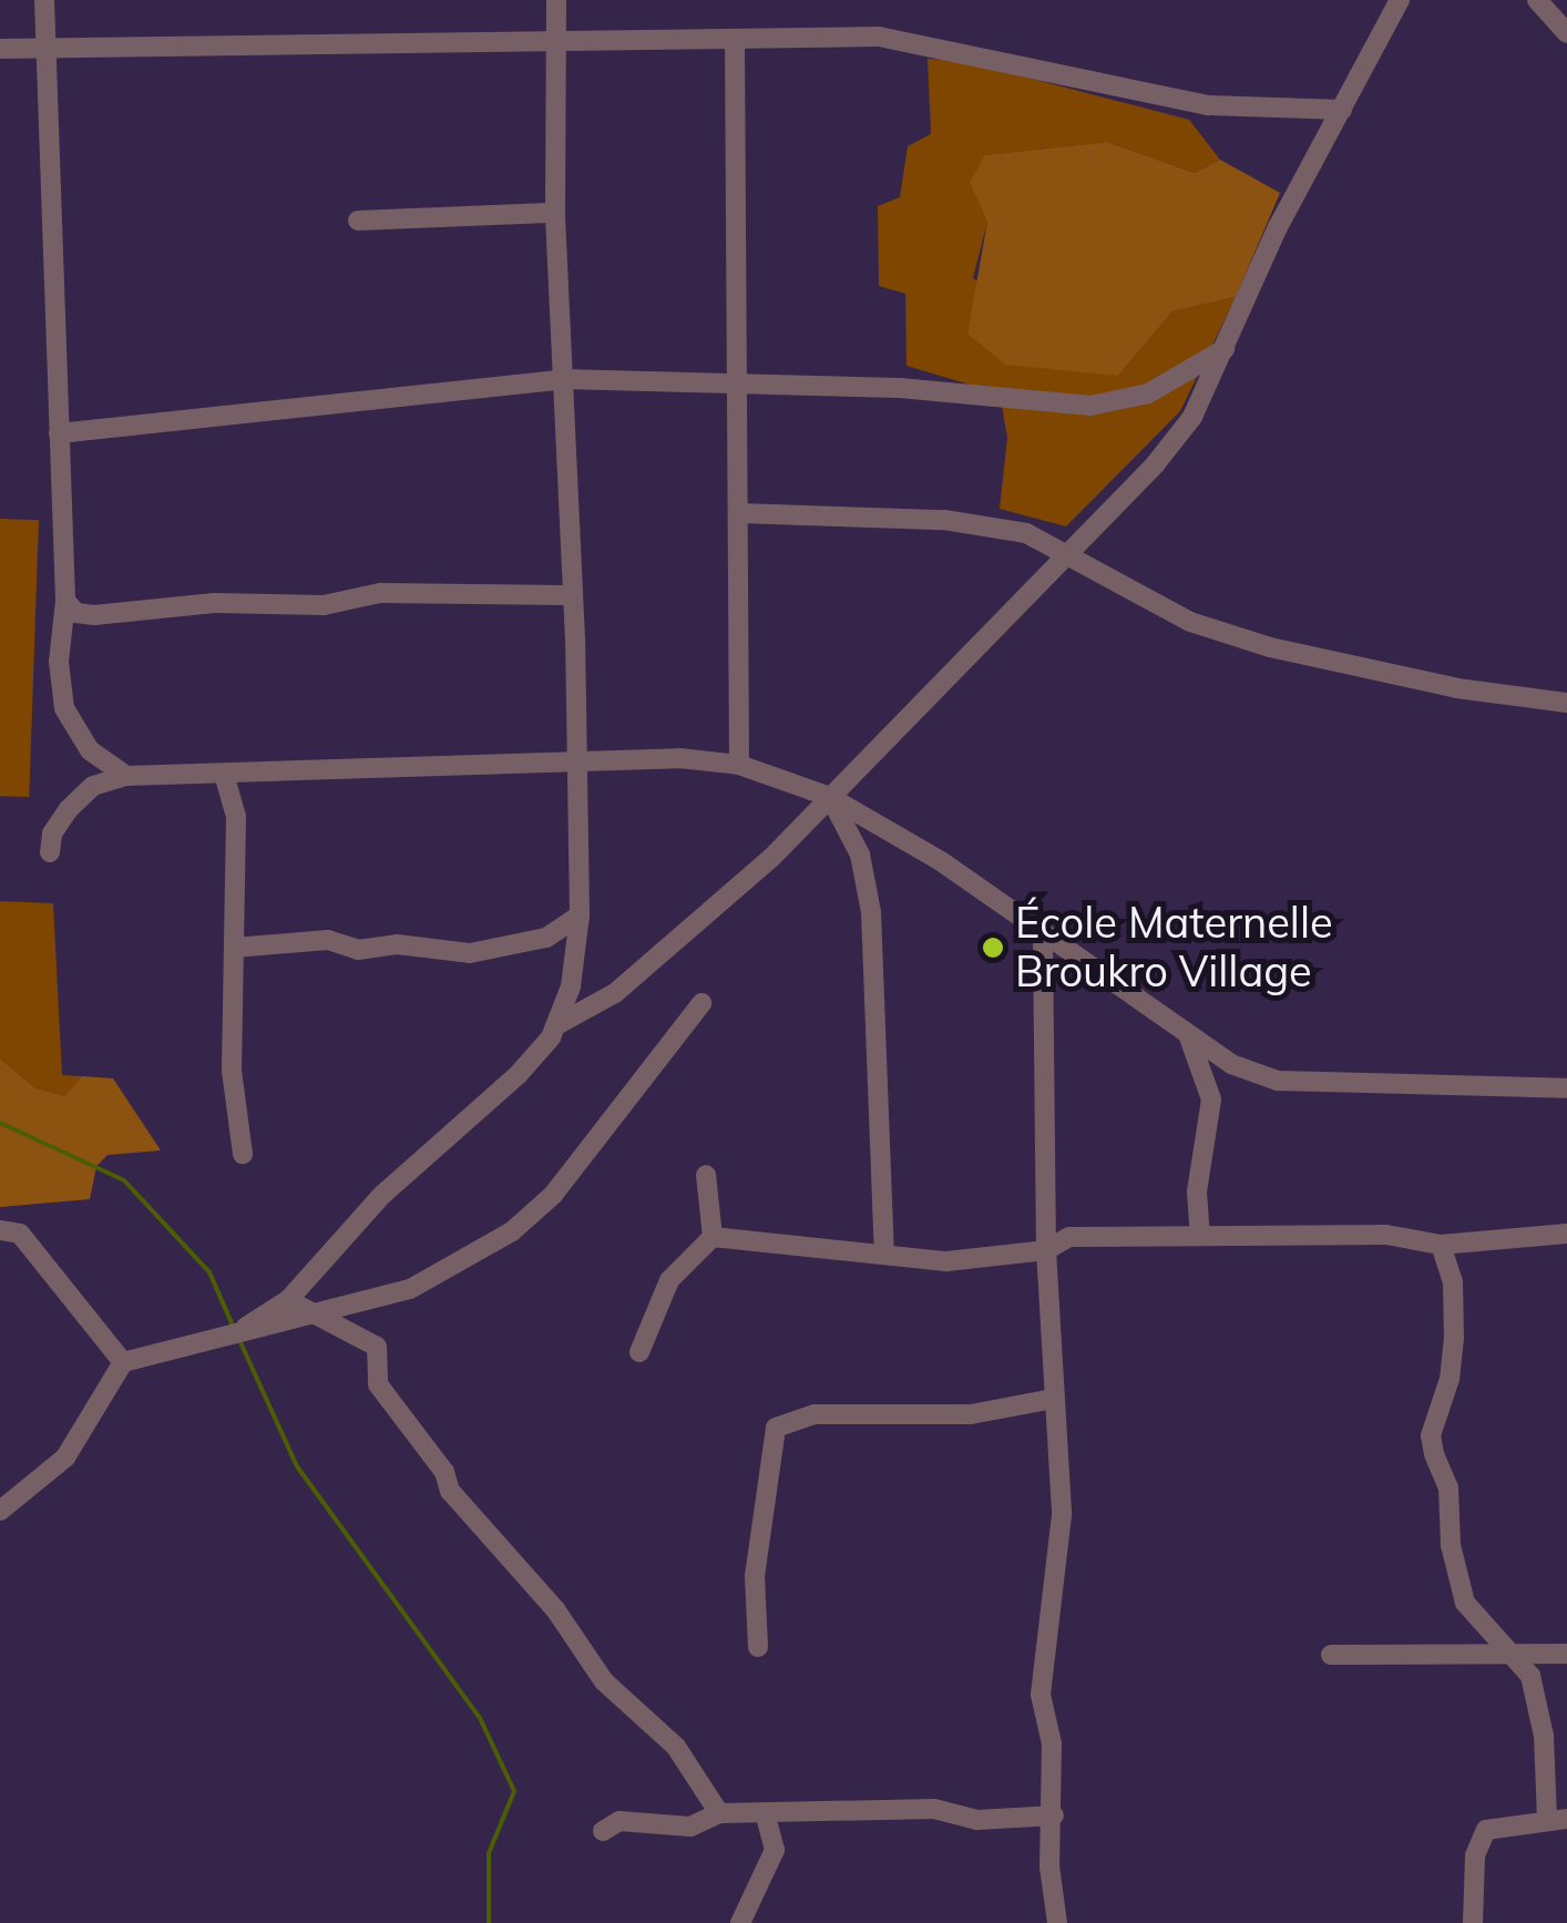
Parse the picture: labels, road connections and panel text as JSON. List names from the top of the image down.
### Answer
{
  "places": ["École Maternelle Broukro Village"]
}
